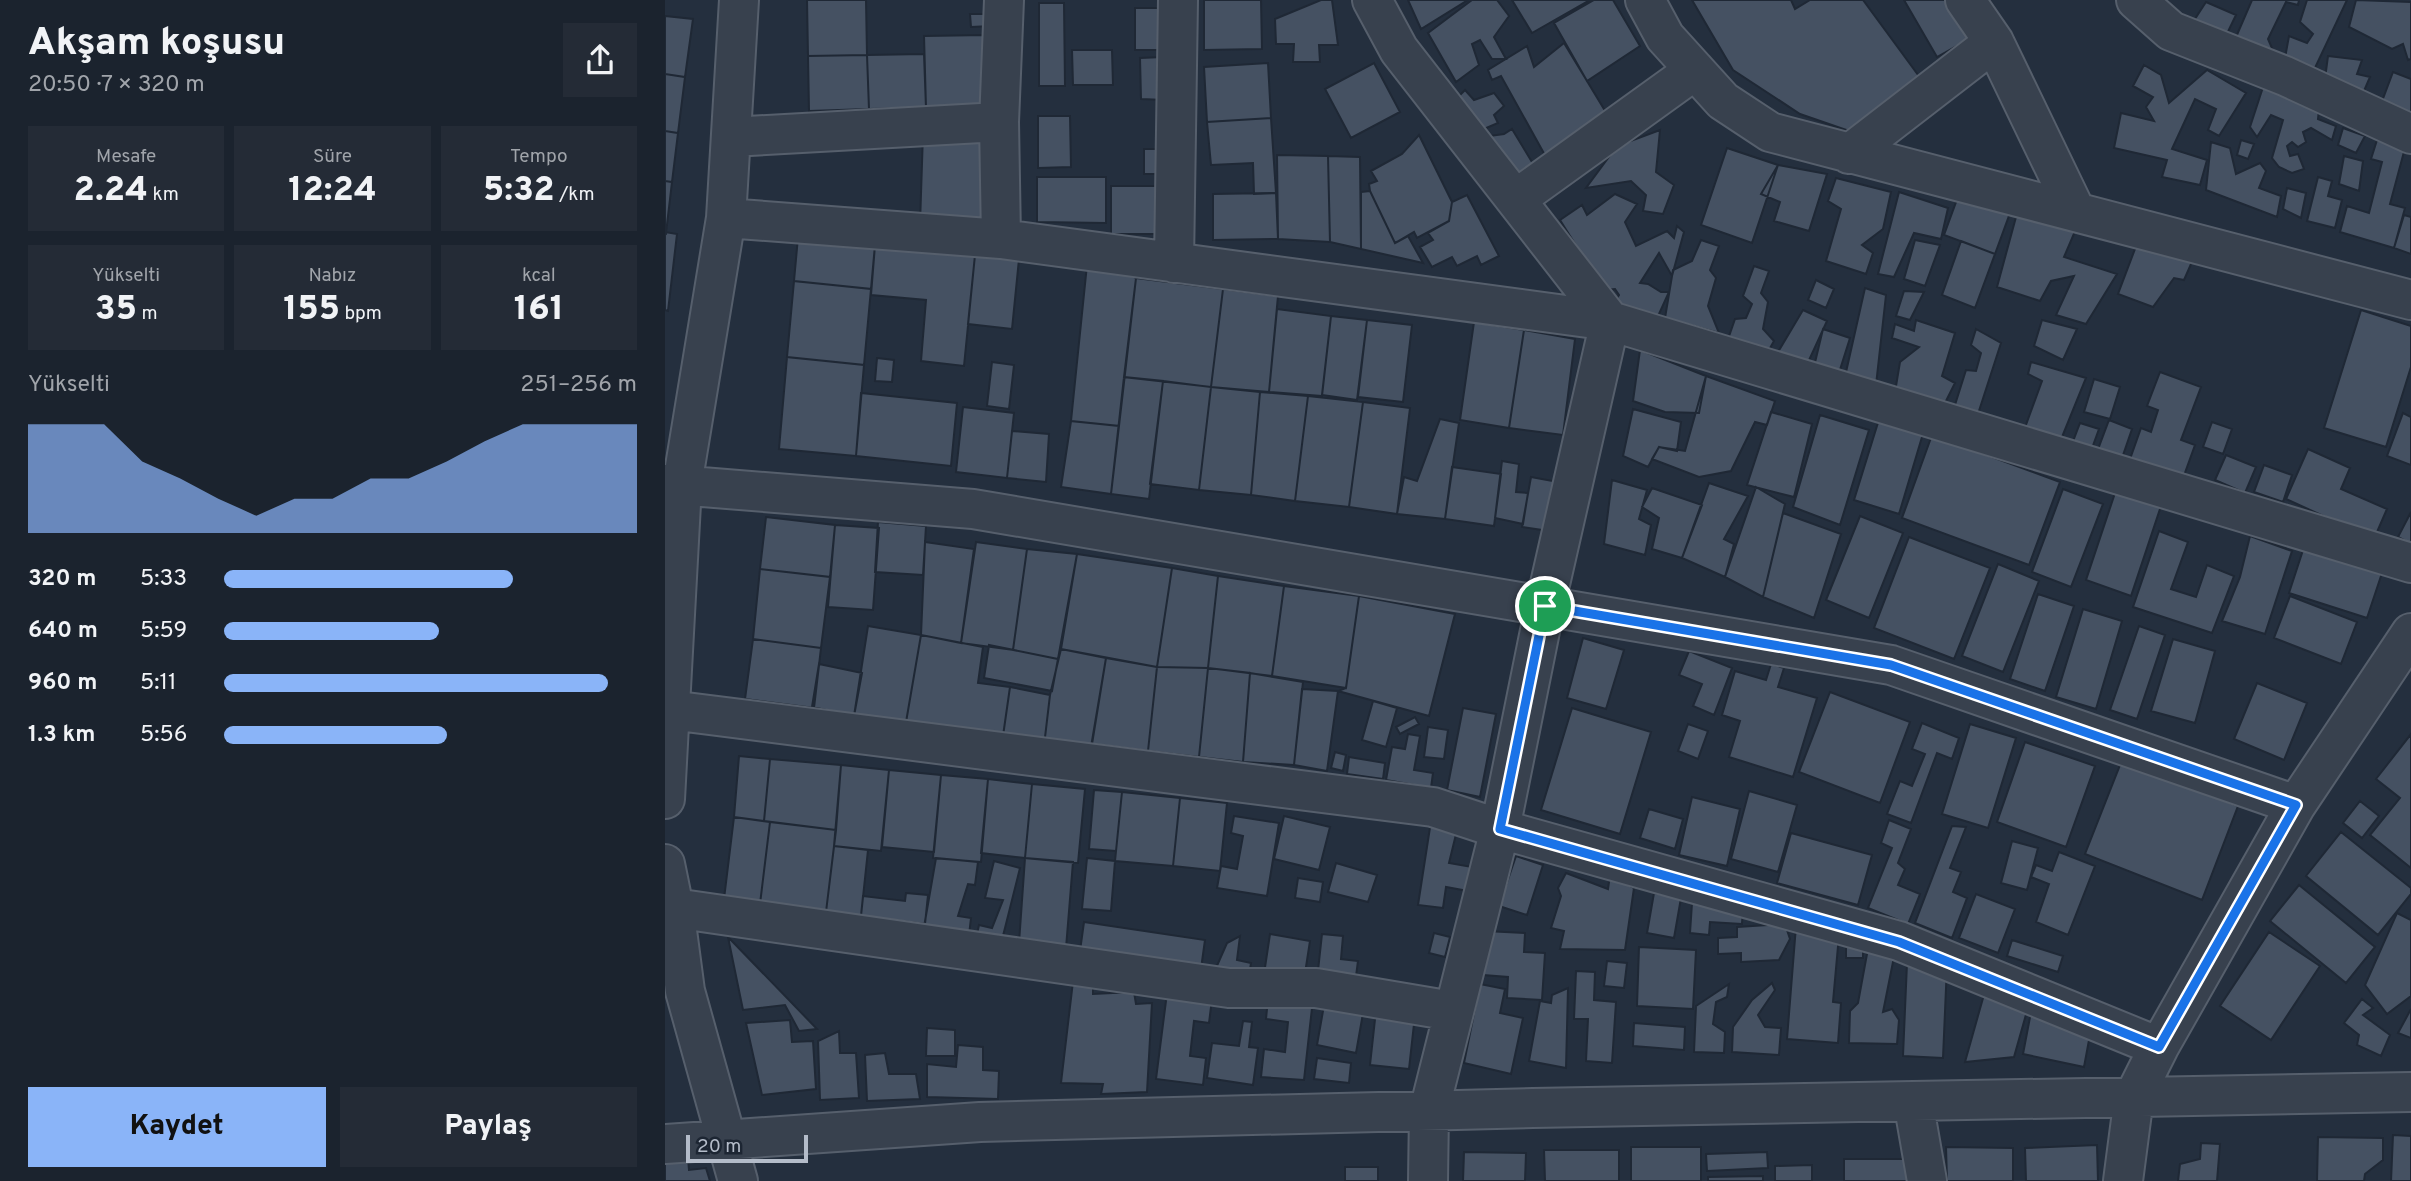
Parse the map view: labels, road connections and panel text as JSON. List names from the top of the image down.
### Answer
{
  "scale_bar": "20 m",
  "page": {
    "heading": ["Akşam koşusu", "20:50 · 7 × 320 m"],
    "stats": [
      ["Mesafe", "2.24 km"],
      ["Süre", "12:24"],
      ["Tempo", "5:32 /km"],
      ["Yükselti", "35 m"],
      ["Nabız", "155 bpm"],
      ["kcal", "161"]
    ],
    "chart": ["Yükselti", "251–256 m"],
    "list": [
      {
        "name": "320 m",
        "note": "5:33"
      },
      {
        "name": "640 m",
        "note": "5:59"
      },
      {
        "name": "960 m",
        "note": "5:11"
      },
      {
        "name": "1.3 km",
        "note": "5:56"
      }
    ],
    "buttons": ["Kaydet", "Paylaş"],
    "scale": "20 m"
  }
}
